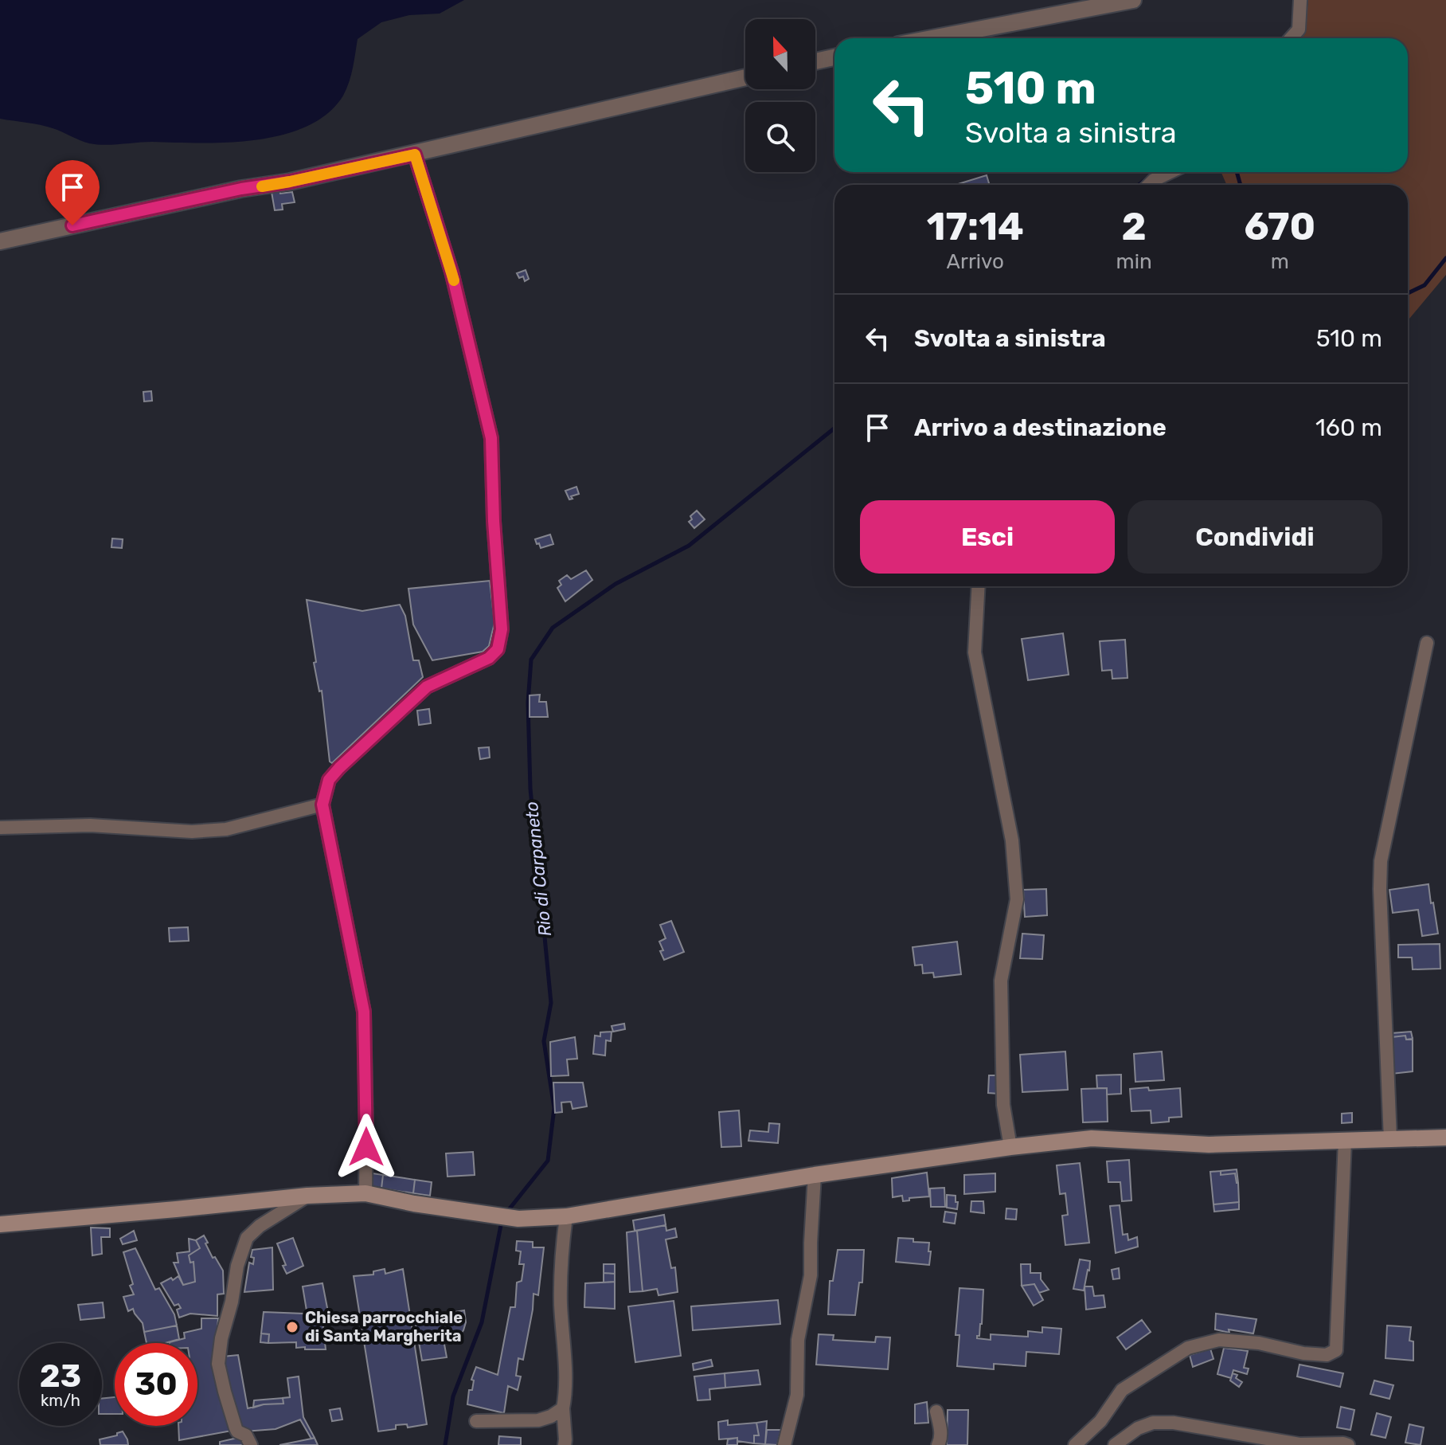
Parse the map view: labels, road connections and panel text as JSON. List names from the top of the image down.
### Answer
{
  "water": ["Rio di Carpaneto"],
  "places": ["Chiesa parrocchiale di Santa Margherita"],
  "north": "top",
  "page": {
    "turn": ["510 m", "Svolta a sinistra"],
    "eta": [
      "17:14",
      "Arrivo",
      "2",
      "min",
      "670",
      "m"
    ],
    "list": [
      {
        "name": "Svolta a sinistra",
        "value": "510 m"
      },
      {
        "name": "Arrivo a destinazione",
        "value": "160 m"
      }
    ],
    "buttons": ["Esci", "Condividi"],
    "speed": "23 km/h",
    "limit": "30"
  }
}
